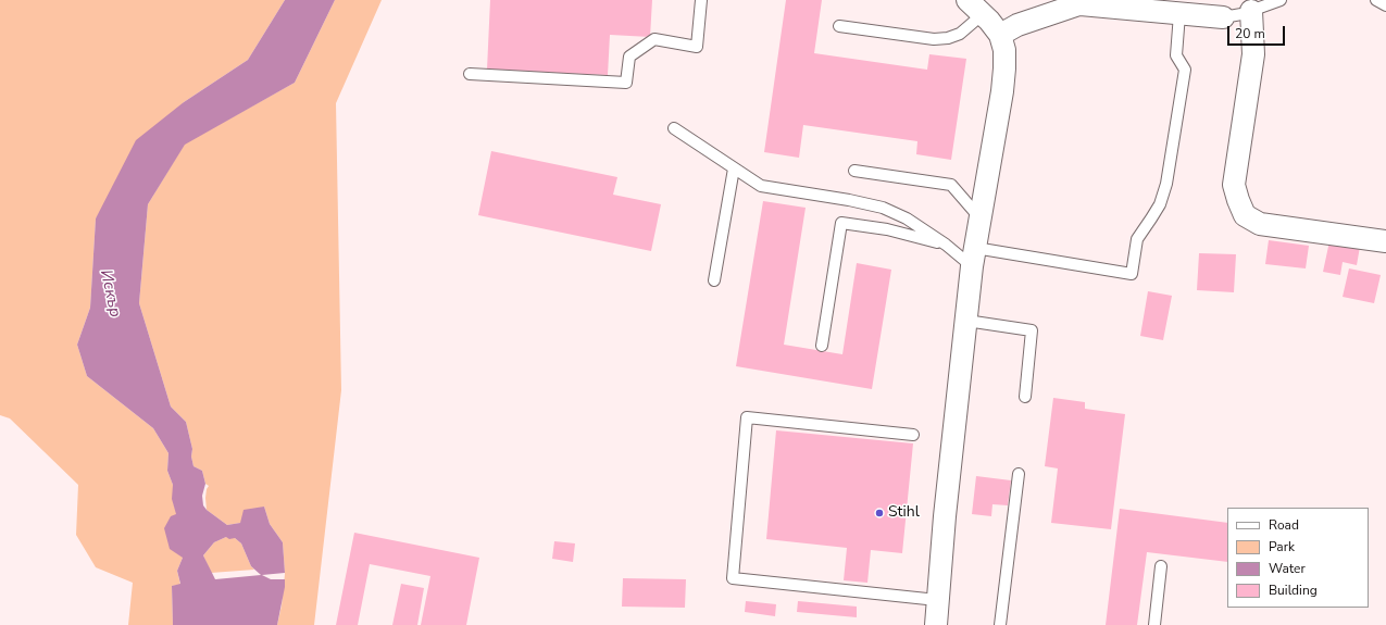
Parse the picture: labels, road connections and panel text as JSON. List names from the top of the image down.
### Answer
{
  "water": ["Искър"],
  "places": ["Stihl"],
  "legend": [
    "Road",
    "Park",
    "Water",
    "Building"
  ],
  "scale_bar": "20 m"
}
